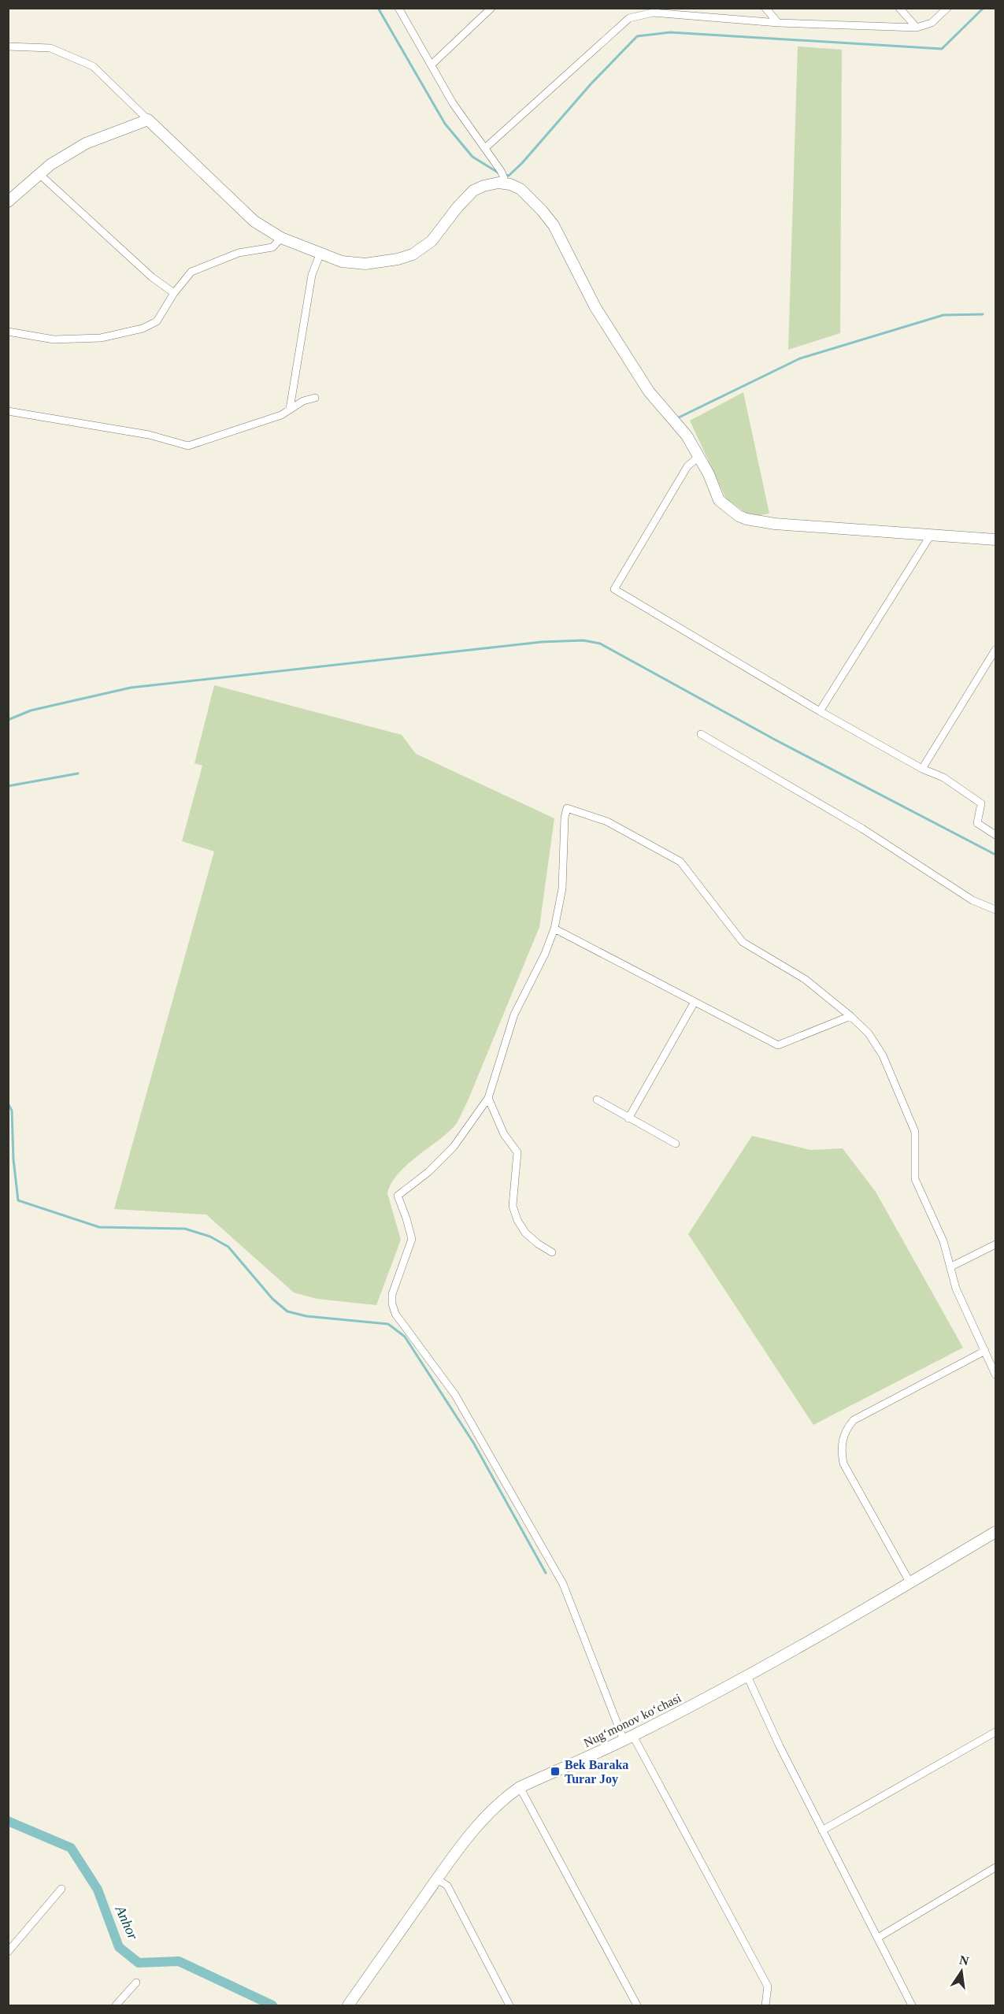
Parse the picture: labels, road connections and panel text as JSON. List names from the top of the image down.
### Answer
{
  "streets": {
    "street": ["Nugʻmonov koʻchasi"]
  },
  "water": ["Anhor"],
  "places": {
    "transit": ["Bek Baraka Turar Joy"]
  },
  "north": "top"
}
